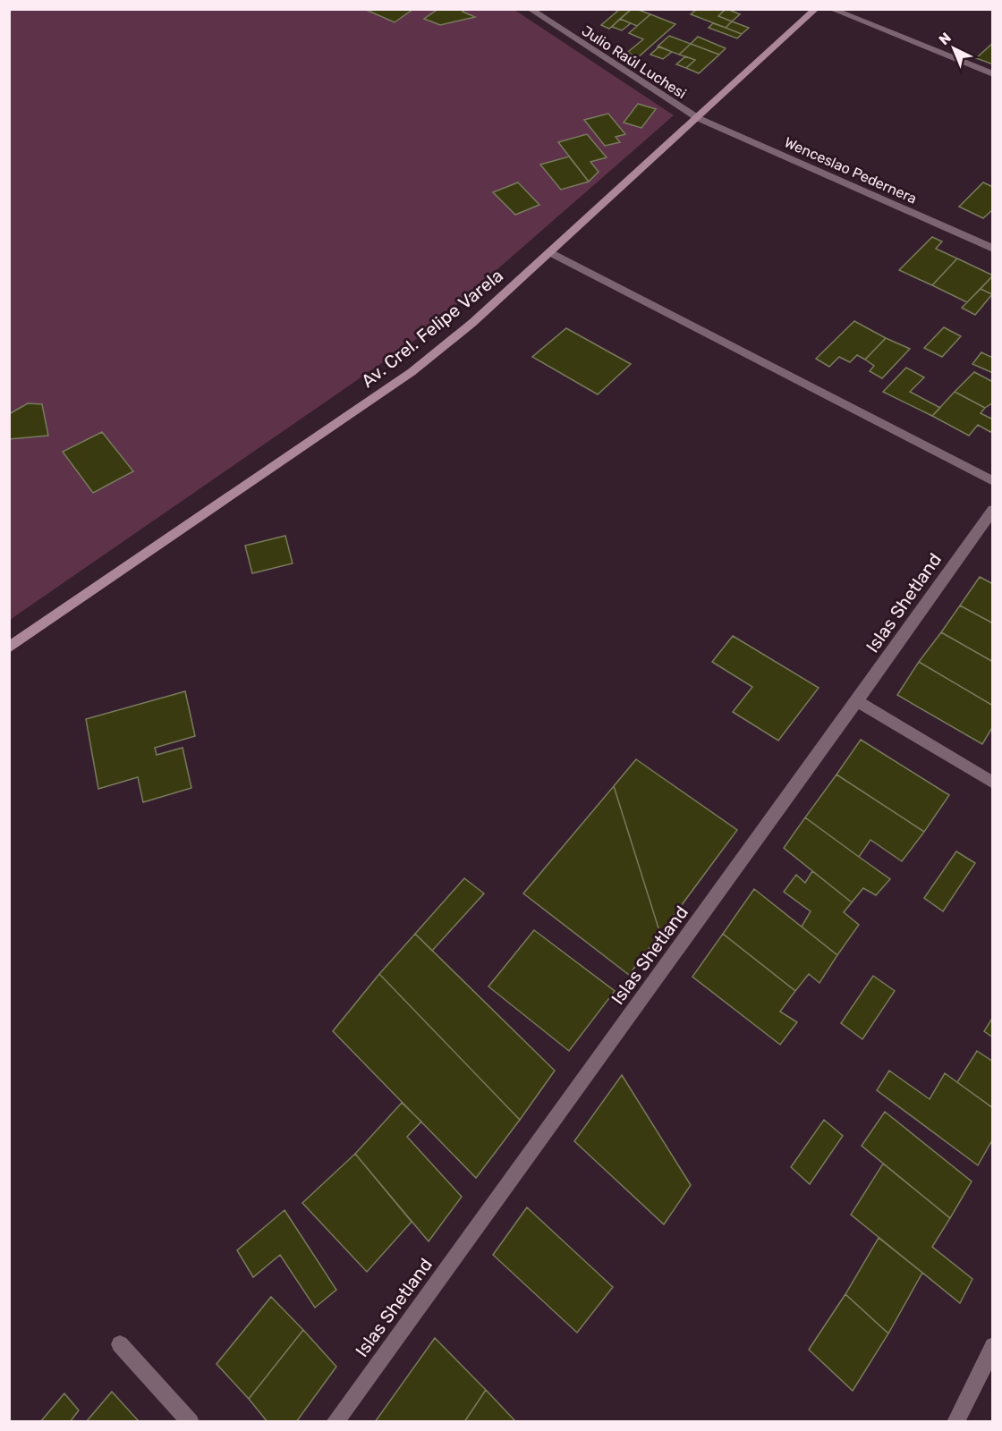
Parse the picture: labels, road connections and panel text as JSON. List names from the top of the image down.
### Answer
{
  "streets": {
    "main road": ["Av. Crel. Felipe Varela"],
    "street": ["Julio Raúl Luchesi", "Wenceslao Pedernera", "Islas Shetland"]
  },
  "crossings": [
    ["Julio Raúl Luchesi", "Wenceslao Pedernera"],
    ["Julio Raúl Luchesi", "Av. Crel. Felipe Varela"],
    ["Wenceslao Pedernera", "Av. Crel. Felipe Varela"]
  ],
  "north": "top left"
}
